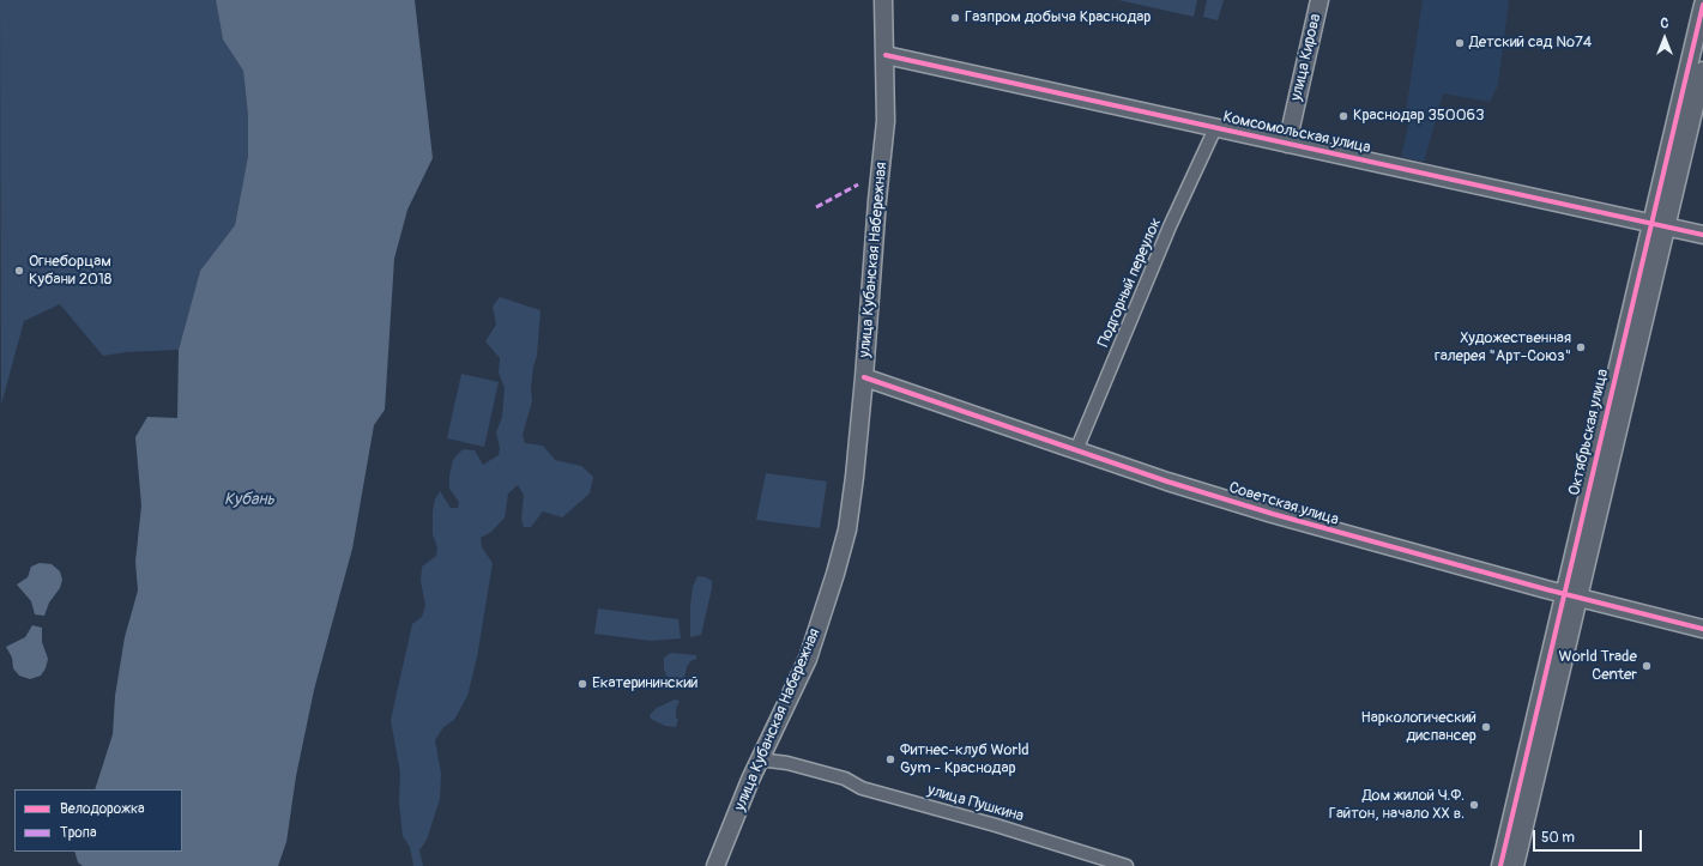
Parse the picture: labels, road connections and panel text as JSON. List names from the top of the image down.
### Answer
{
  "streets": {
    "street": [
      "улица Кирова",
      "Комсомольская улица",
      "улица Кубанская Набережная",
      "Подгорный переулок",
      "Октябрьская улица",
      "Советская улица",
      "улица Пушкина"
    ]
  },
  "crossings": [
    ["улица Кирова", "Комсомольская улица"],
    ["Комсомольская улица", "улица Кубанская Набережная"],
    ["Комсомольская улица", "Подгорный переулок"],
    ["Комсомольская улица", "Октябрьская улица"],
    ["улица Кубанская Набережная", "Советская улица"],
    ["улица Кубанская Набережная", "улица Пушкина"],
    ["Подгорный переулок", "Советская улица"],
    ["Октябрьская улица", "Советская улица"]
  ],
  "water": ["Кубань"],
  "places": [
    "Газпром добыча Краснодар",
    "Детский сад №74",
    "Краснодар 350063",
    "Огнеборцам Кубани 2018",
    "Художественная галерея \"Арт-Союз\"",
    "World Trade Center",
    "Екатерининский",
    "Наркологический диспансер",
    "Фитнес-клуб World Gym - Краснодар",
    "Дом жилой Ч.Ф. Гайтон, начало XX в."
  ],
  "legend": ["Велодорожка", "Тропа"],
  "scale_bar": "50 m",
  "north": "top"
}
